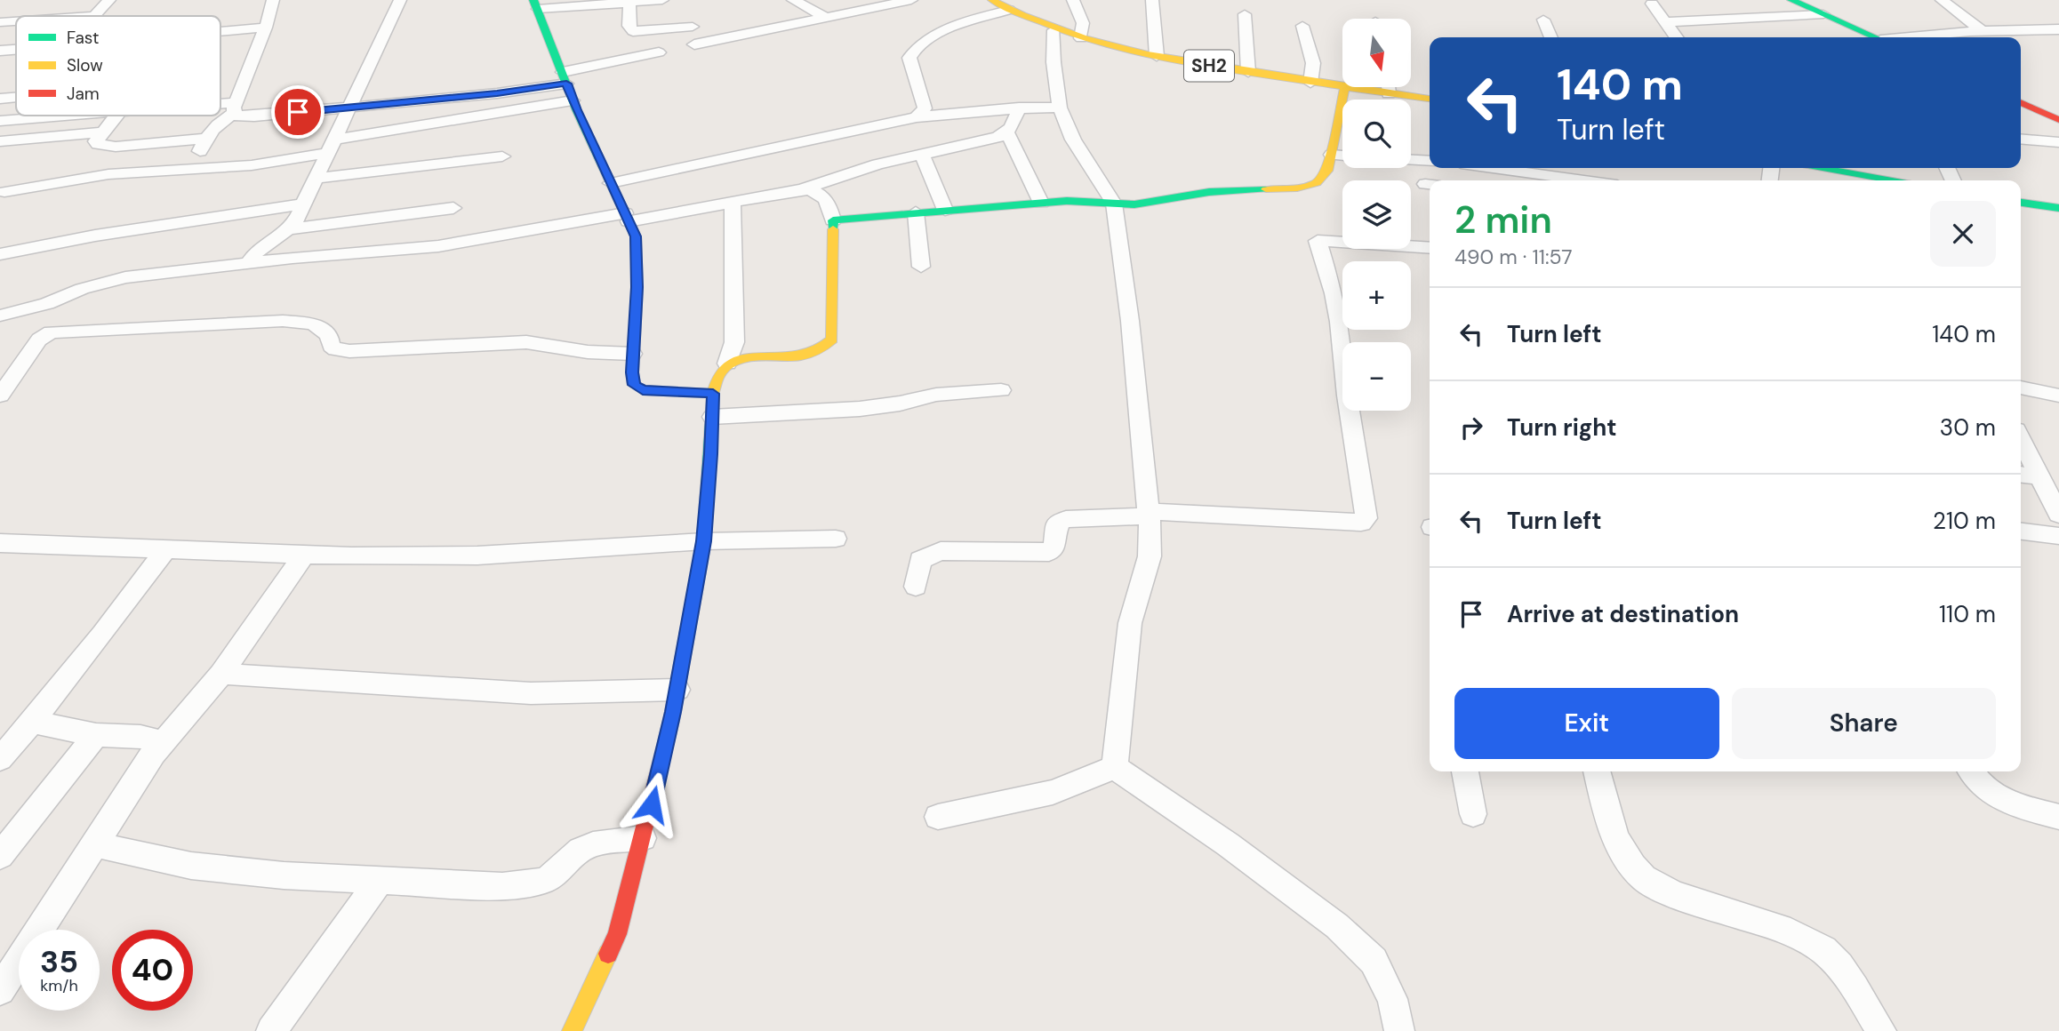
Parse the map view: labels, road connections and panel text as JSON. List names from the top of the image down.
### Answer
{
  "streets": {
    "street": ["SH2"]
  },
  "legend": ["Fast", "Slow", "Jam"],
  "north": "bottom",
  "page": {
    "map_buttons": ["+", "−"],
    "turn": ["140 m", "Turn left"],
    "heading": ["2 min", "490 m · 11:57"],
    "list": [
      {
        "name": "Turn left",
        "value": "140 m"
      },
      {
        "name": "Turn right",
        "value": "30 m"
      },
      {
        "name": "Turn left",
        "value": "210 m"
      },
      {
        "name": "Arrive at destination",
        "value": "110 m"
      }
    ],
    "buttons": ["Exit", "Share"],
    "speed": "35 km/h",
    "limit": "40"
  }
}
